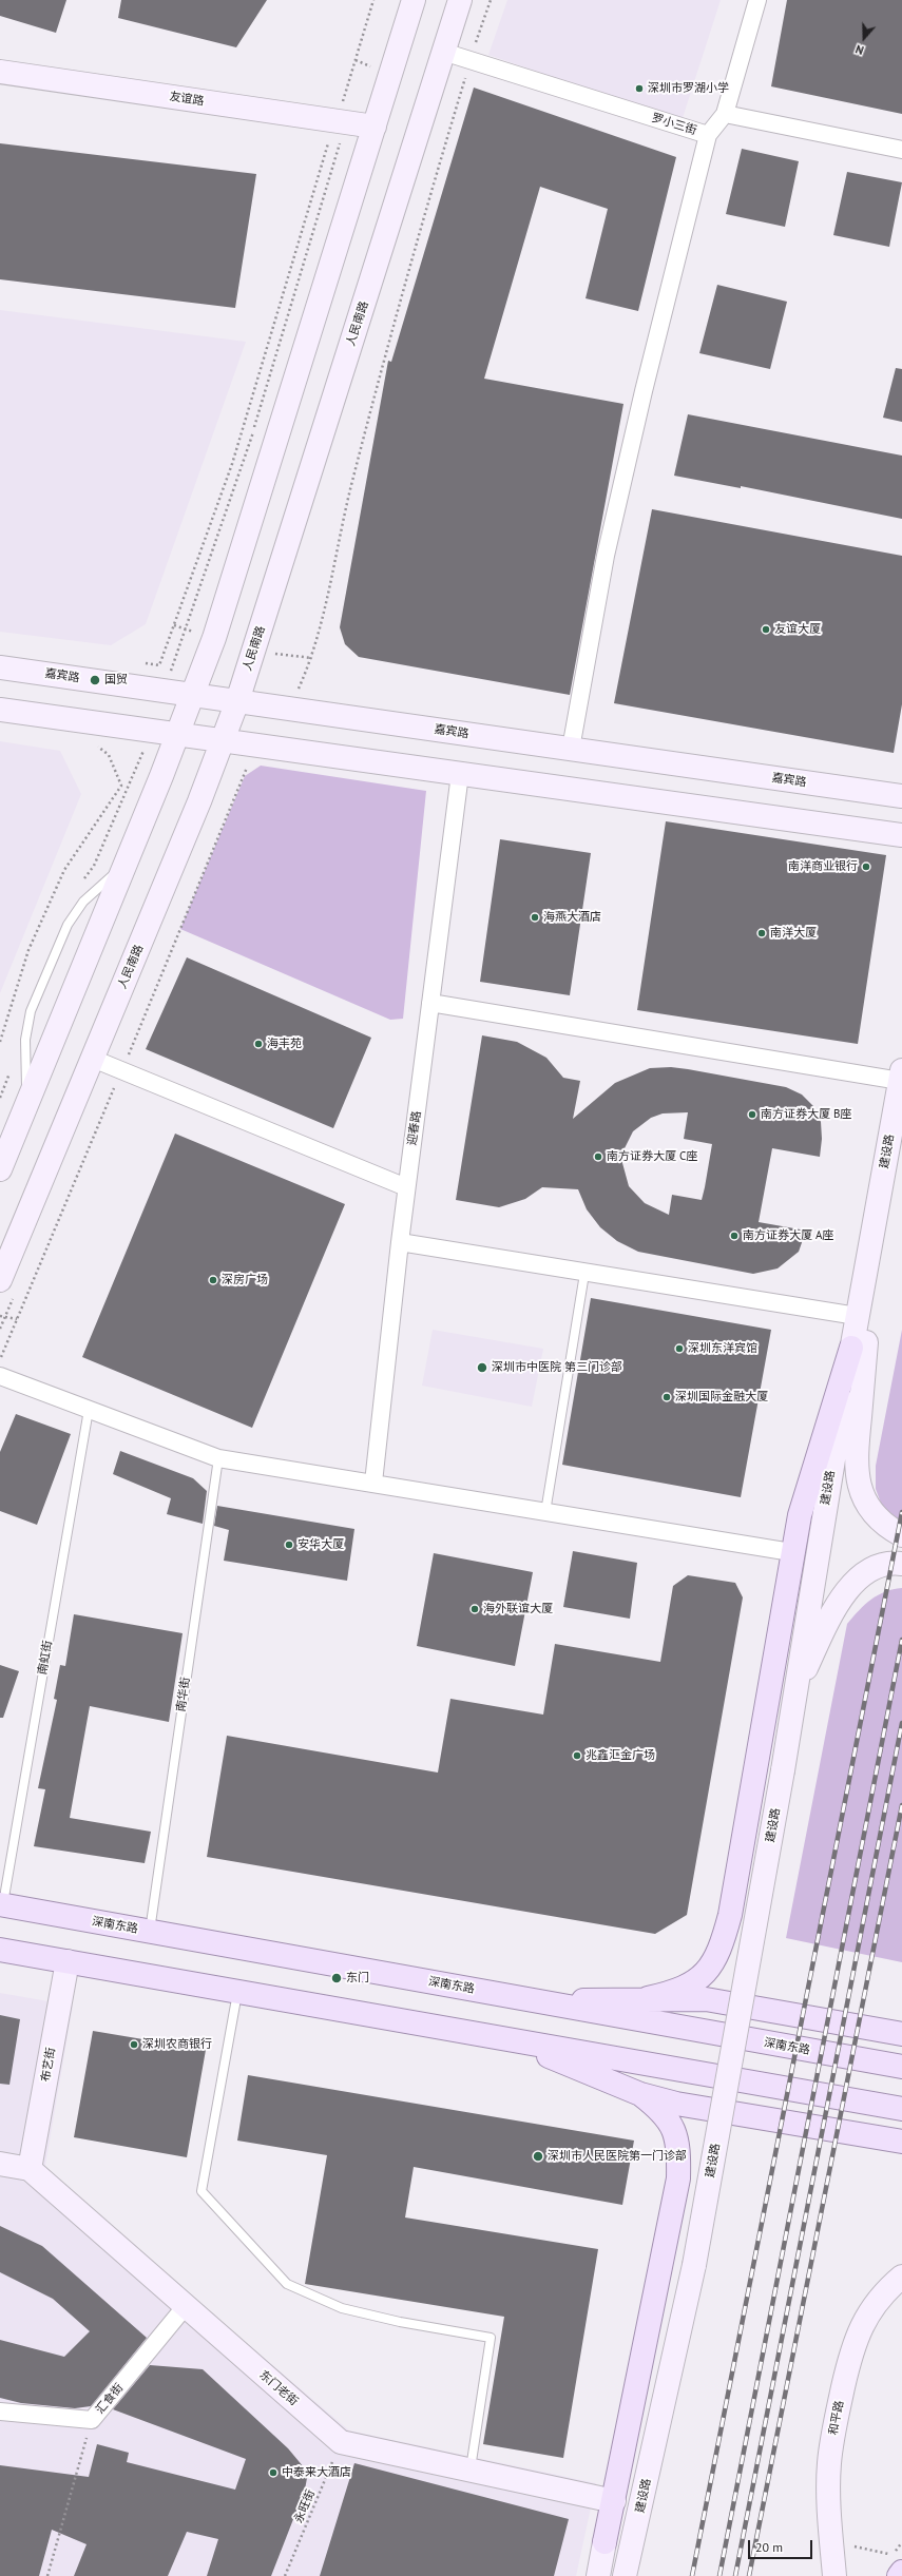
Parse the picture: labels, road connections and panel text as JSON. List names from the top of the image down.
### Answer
{
  "streets": {
    "main road": [
      "友谊路",
      "人民南路",
      "嘉宾路",
      "建设路",
      "深南东路",
      "布艺街",
      "东门老街",
      "和平路"
    ],
    "street": ["罗小三街", "迎春路", "汇食街"],
    "lane": ["南虹街", "南华街"],
    "path": ["永旺街"]
  },
  "crossings": [
    ["罗小三街", "人民南路"],
    ["人民南路", "嘉宾路"],
    ["南虹街", "深南东路"],
    ["南华街", "深南东路"],
    ["布艺街", "东门老街"],
    ["东门老街", "汇食街"],
    ["东门老街", "永旺街"]
  ],
  "places": [
    "深圳市罗湖小学",
    "友谊大厦",
    "国贸",
    "南洋商业银行",
    "海燕大酒店",
    "南洋大厦",
    "海丰苑",
    "南方证券大厦 B座",
    "南方证券大厦 C座",
    "南方证券大厦 A座",
    "深房广场",
    "深圳东洋宾馆",
    "深圳市中医院 第三门诊部",
    "深圳国际金融大厦",
    "安华大厦",
    "海外联谊大厦",
    "兆鑫汇金广场",
    "东门",
    "深圳农商银行",
    "深圳市人民医院第一门诊部",
    "中泰来大酒店"
  ],
  "scale_bar": "20 m",
  "north": "bottom"
}
